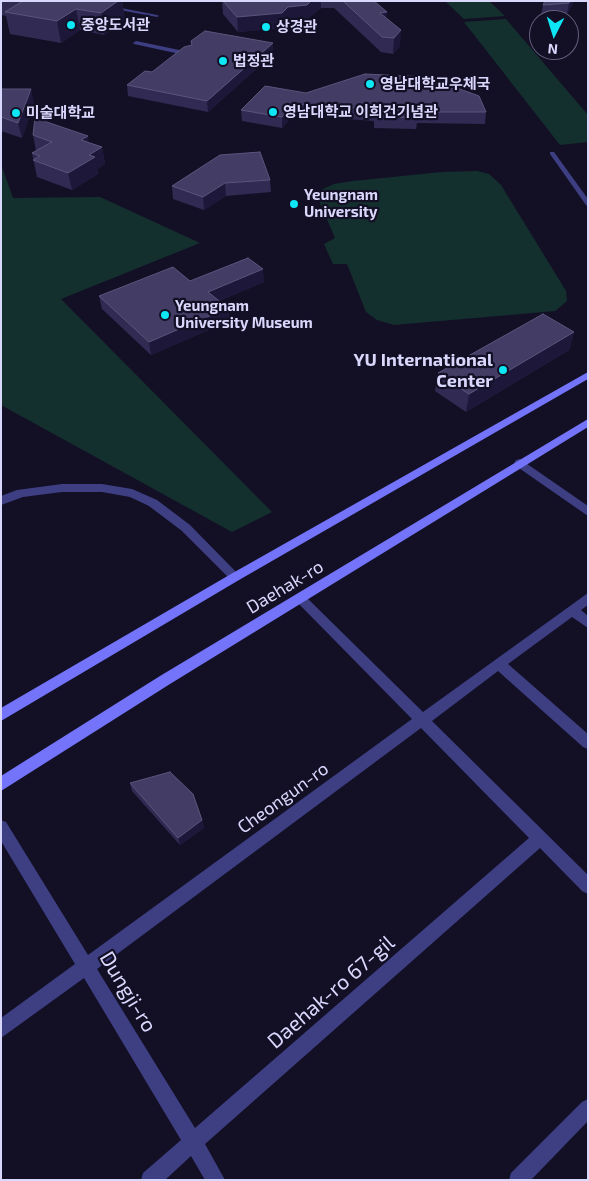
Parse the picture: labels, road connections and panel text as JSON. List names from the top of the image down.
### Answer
{
  "streets": {
    "main road": ["Daehak-ro"],
    "street": ["Cheongun-ro", "Dungji-ro", "Daehak-ro 67-gil"]
  },
  "crossings": [
    ["Cheongun-ro", "Dungji-ro"],
    ["Dungji-ro", "Daehak-ro 67-gil"]
  ],
  "places": [
    "중앙도서관",
    "상경관",
    "법정관",
    "영남대학교우체국",
    "영남대학교 이희건기념관",
    "미술대학교",
    "Yeungnam University",
    "Yeungnam University Museum",
    "YU International Center"
  ],
  "north": "bottom"
}
